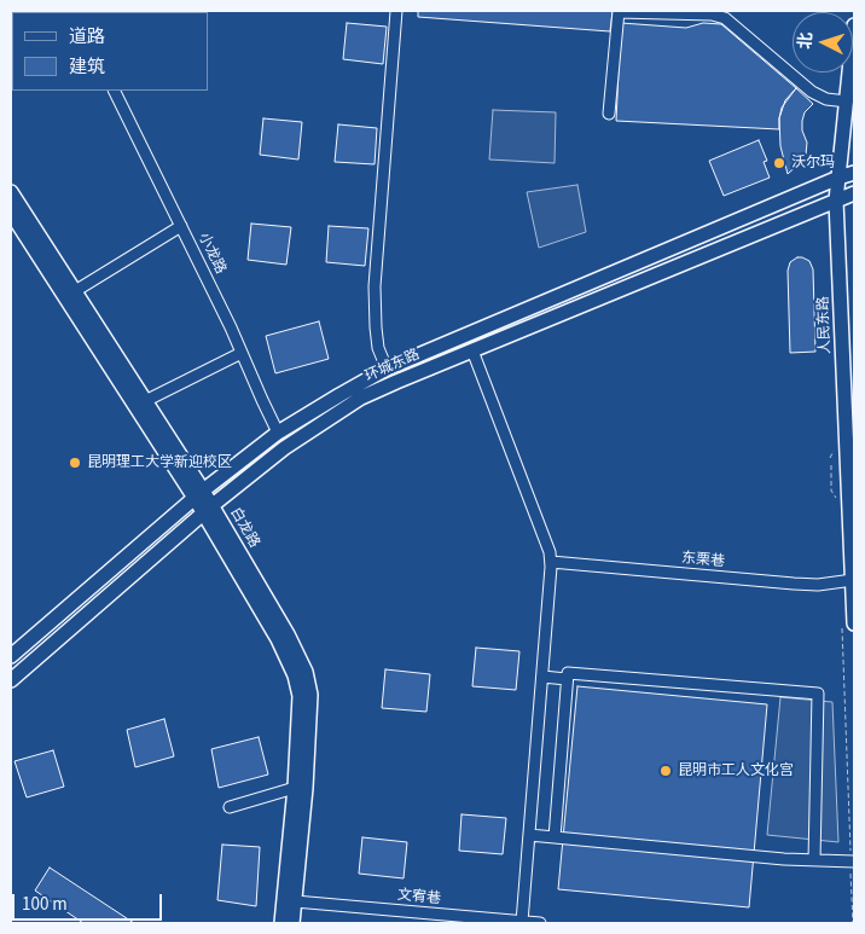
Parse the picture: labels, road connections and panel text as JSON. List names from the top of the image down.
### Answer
{
  "streets": {
    "main road": ["人民东路", "环城东路", "白龙路"],
    "street": ["小龙路", "东栗巷", "文宥巷"]
  },
  "crossings": [
    ["小龙路", "环城东路"],
    ["人民东路", "环城东路"],
    ["人民东路", "东栗巷"],
    ["环城东路", "白龙路"],
    ["白龙路", "文宥巷"]
  ],
  "places": ["沃尔玛", "昆明理工大学新迎校区", "昆明市工人文化宫"],
  "legend": ["道路", "建筑"],
  "scale_bar": "100 m",
  "north": "left"
}
